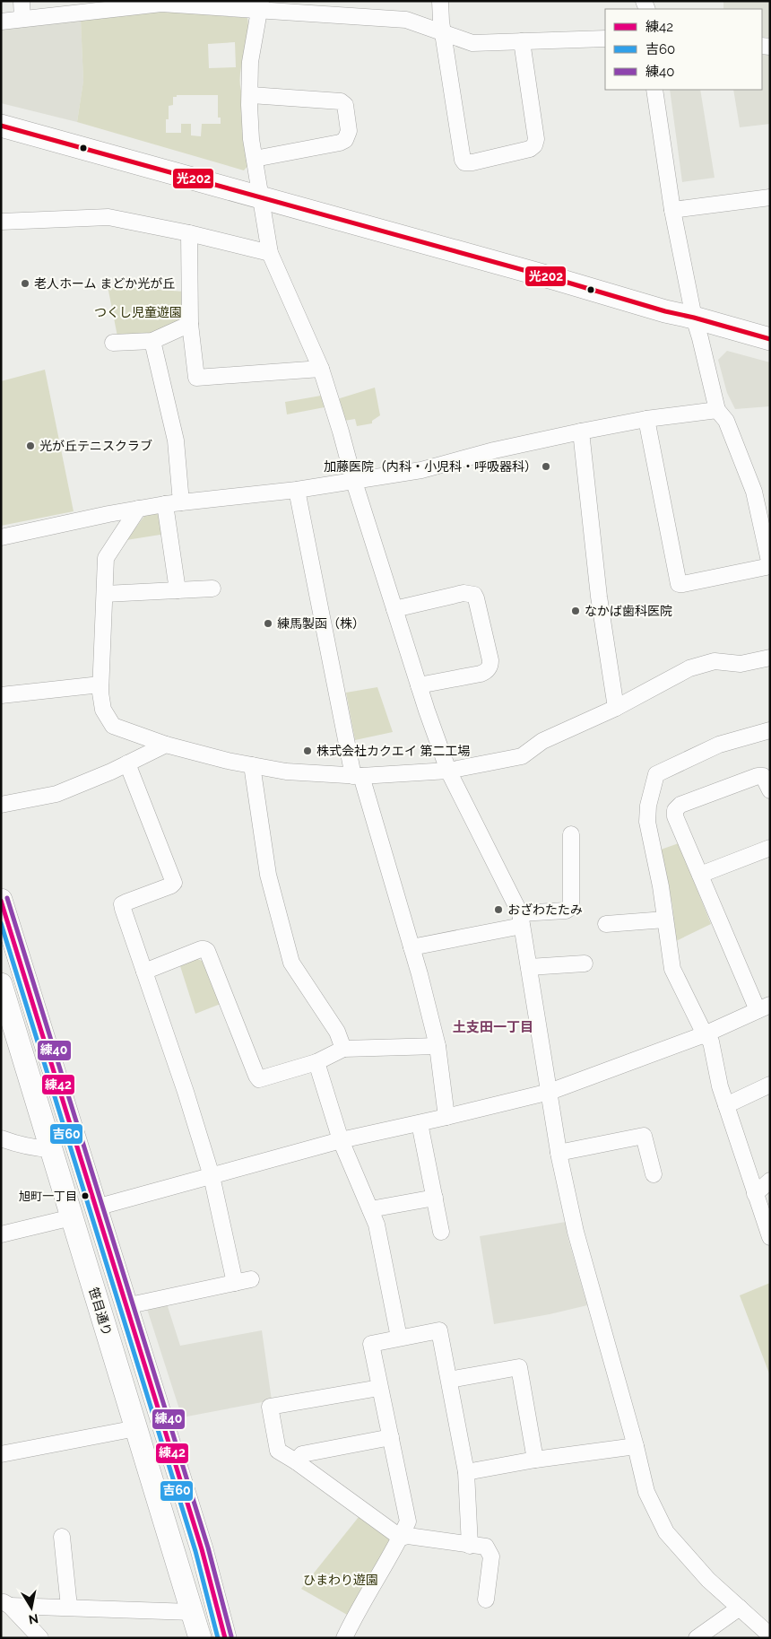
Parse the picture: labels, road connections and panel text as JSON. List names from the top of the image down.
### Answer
{
  "streets": {
    "main road": ["笹目通り"]
  },
  "districts": ["土支田一丁目"],
  "parks": ["つくし児童遊園", "ひまわり遊園"],
  "places": [
    "老人ホーム まどか光が丘",
    "光が丘テニスクラブ",
    "加藤医院（内科・小児科・呼吸器科）",
    "なかば歯科医院",
    "練馬製函（株）",
    "株式会社カクエイ 第二工場",
    "おざわたたみ",
    "旭町一丁目"
  ],
  "lines": [
    "transit line 光202",
    "transit line 練40",
    "transit line 練42",
    "transit line 吉60"
  ],
  "legend": ["練42", "吉60", "練40"],
  "north": "bottom"
}
